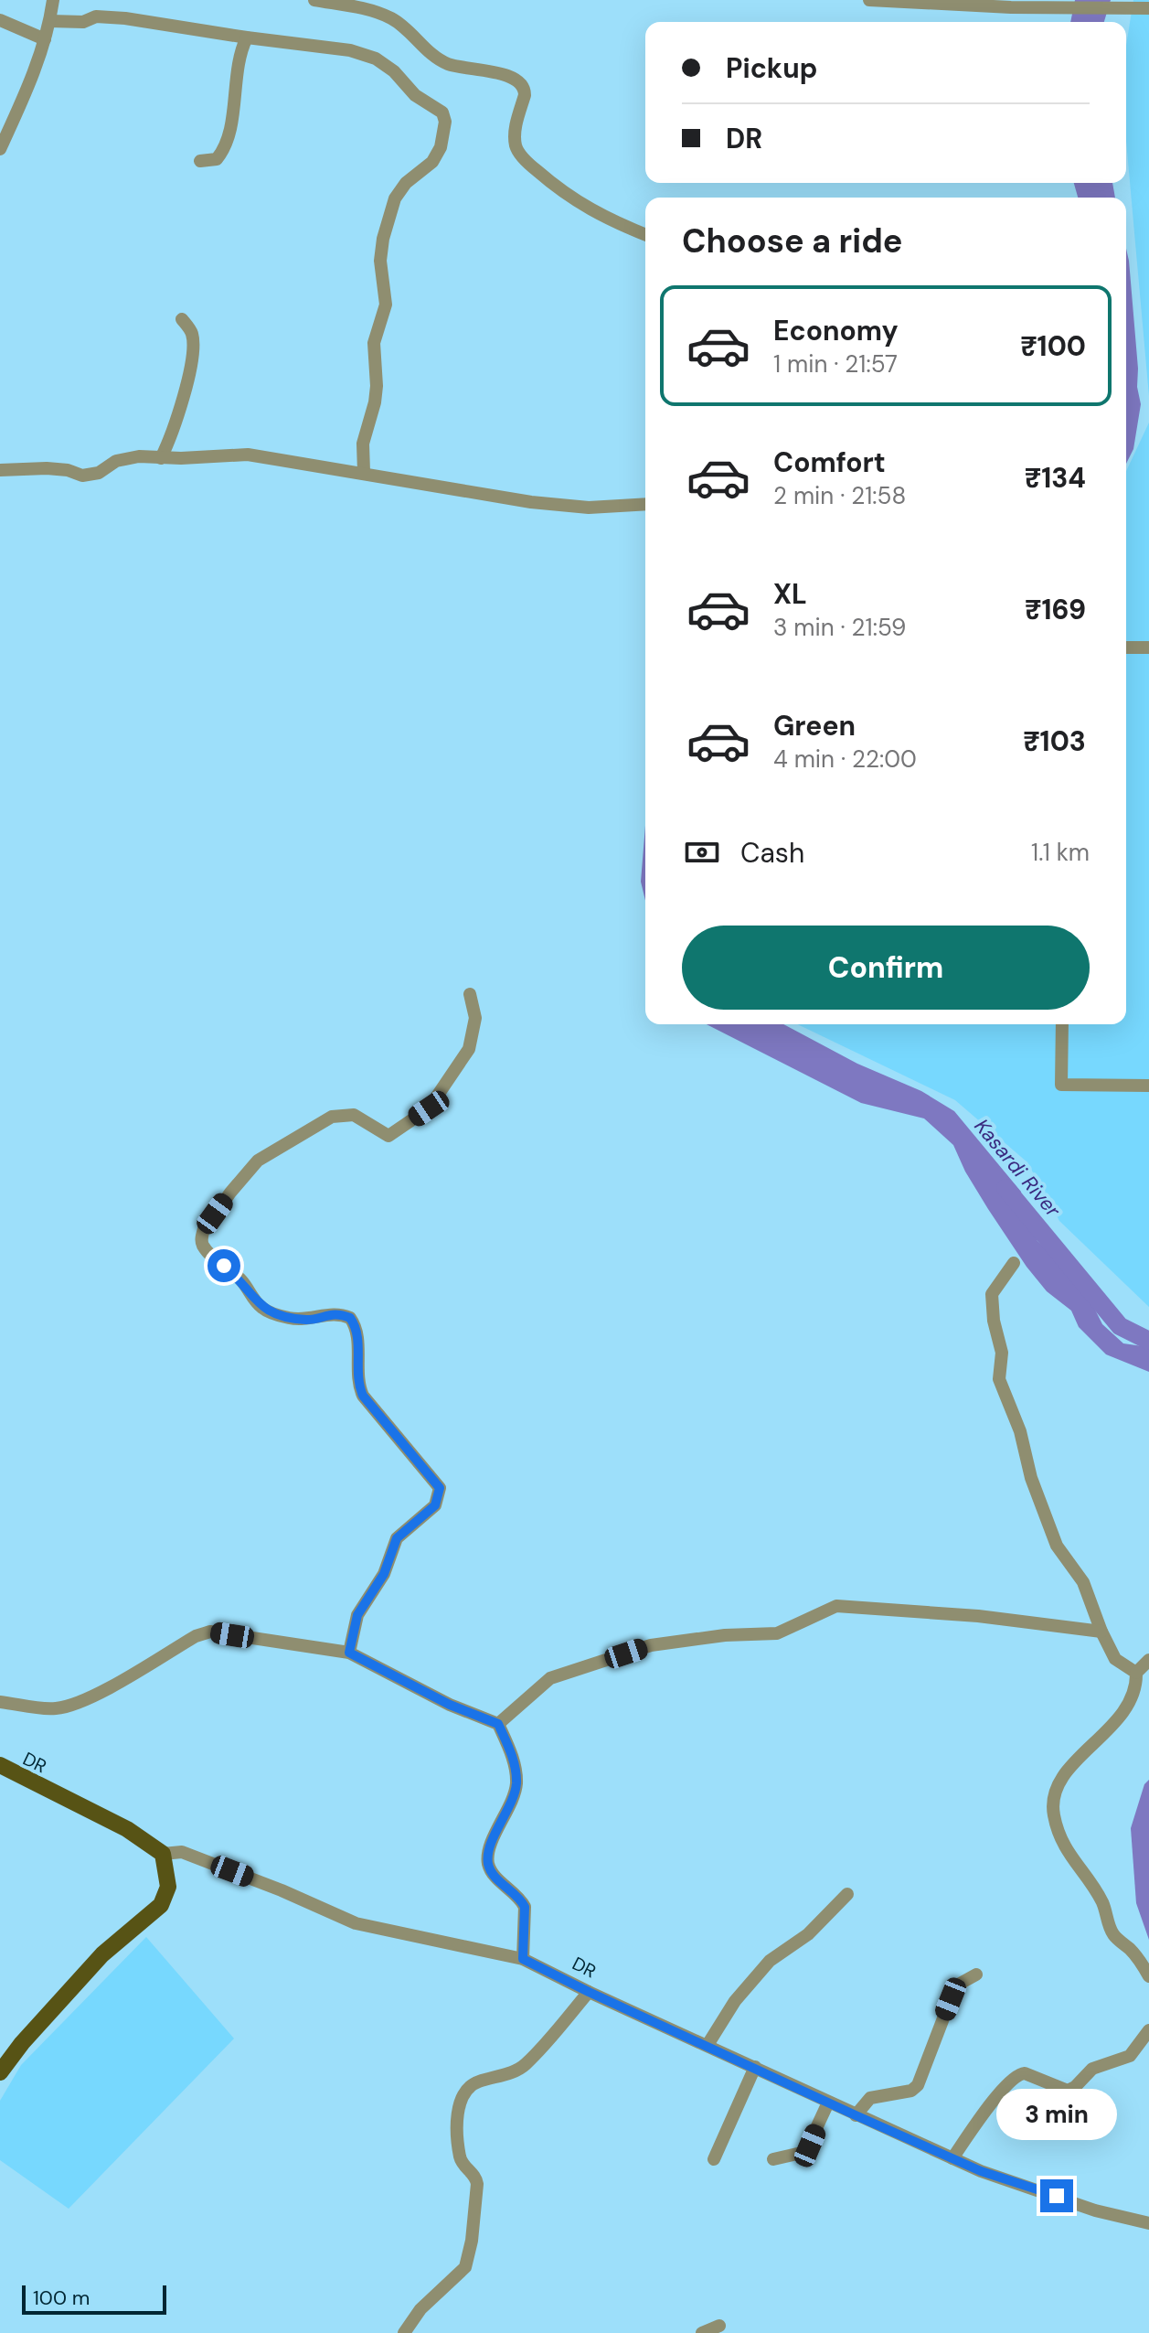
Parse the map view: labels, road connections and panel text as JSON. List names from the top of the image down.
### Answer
{
  "streets": {
    "main road": ["DR"]
  },
  "water": ["Kasardi River"],
  "scale_bar": "100 m",
  "page": {
    "banner": ["Pickup", "DR"],
    "heading": "Choose a ride",
    "list": [
      {
        "name": "Economy",
        "note": "1 min · 21:57",
        "value": "₹100"
      },
      {
        "name": "Comfort",
        "note": "2 min · 21:58",
        "value": "₹134"
      },
      {
        "name": "XL",
        "note": "3 min · 21:59",
        "value": "₹169"
      },
      {
        "name": "Green",
        "note": "4 min · 22:00",
        "value": "₹103"
      }
    ],
    "pay": ["Cash", "1.1 km"],
    "buttons": "Confirm",
    "bubble": "3 min",
    "scale": "100 m"
  }
}
